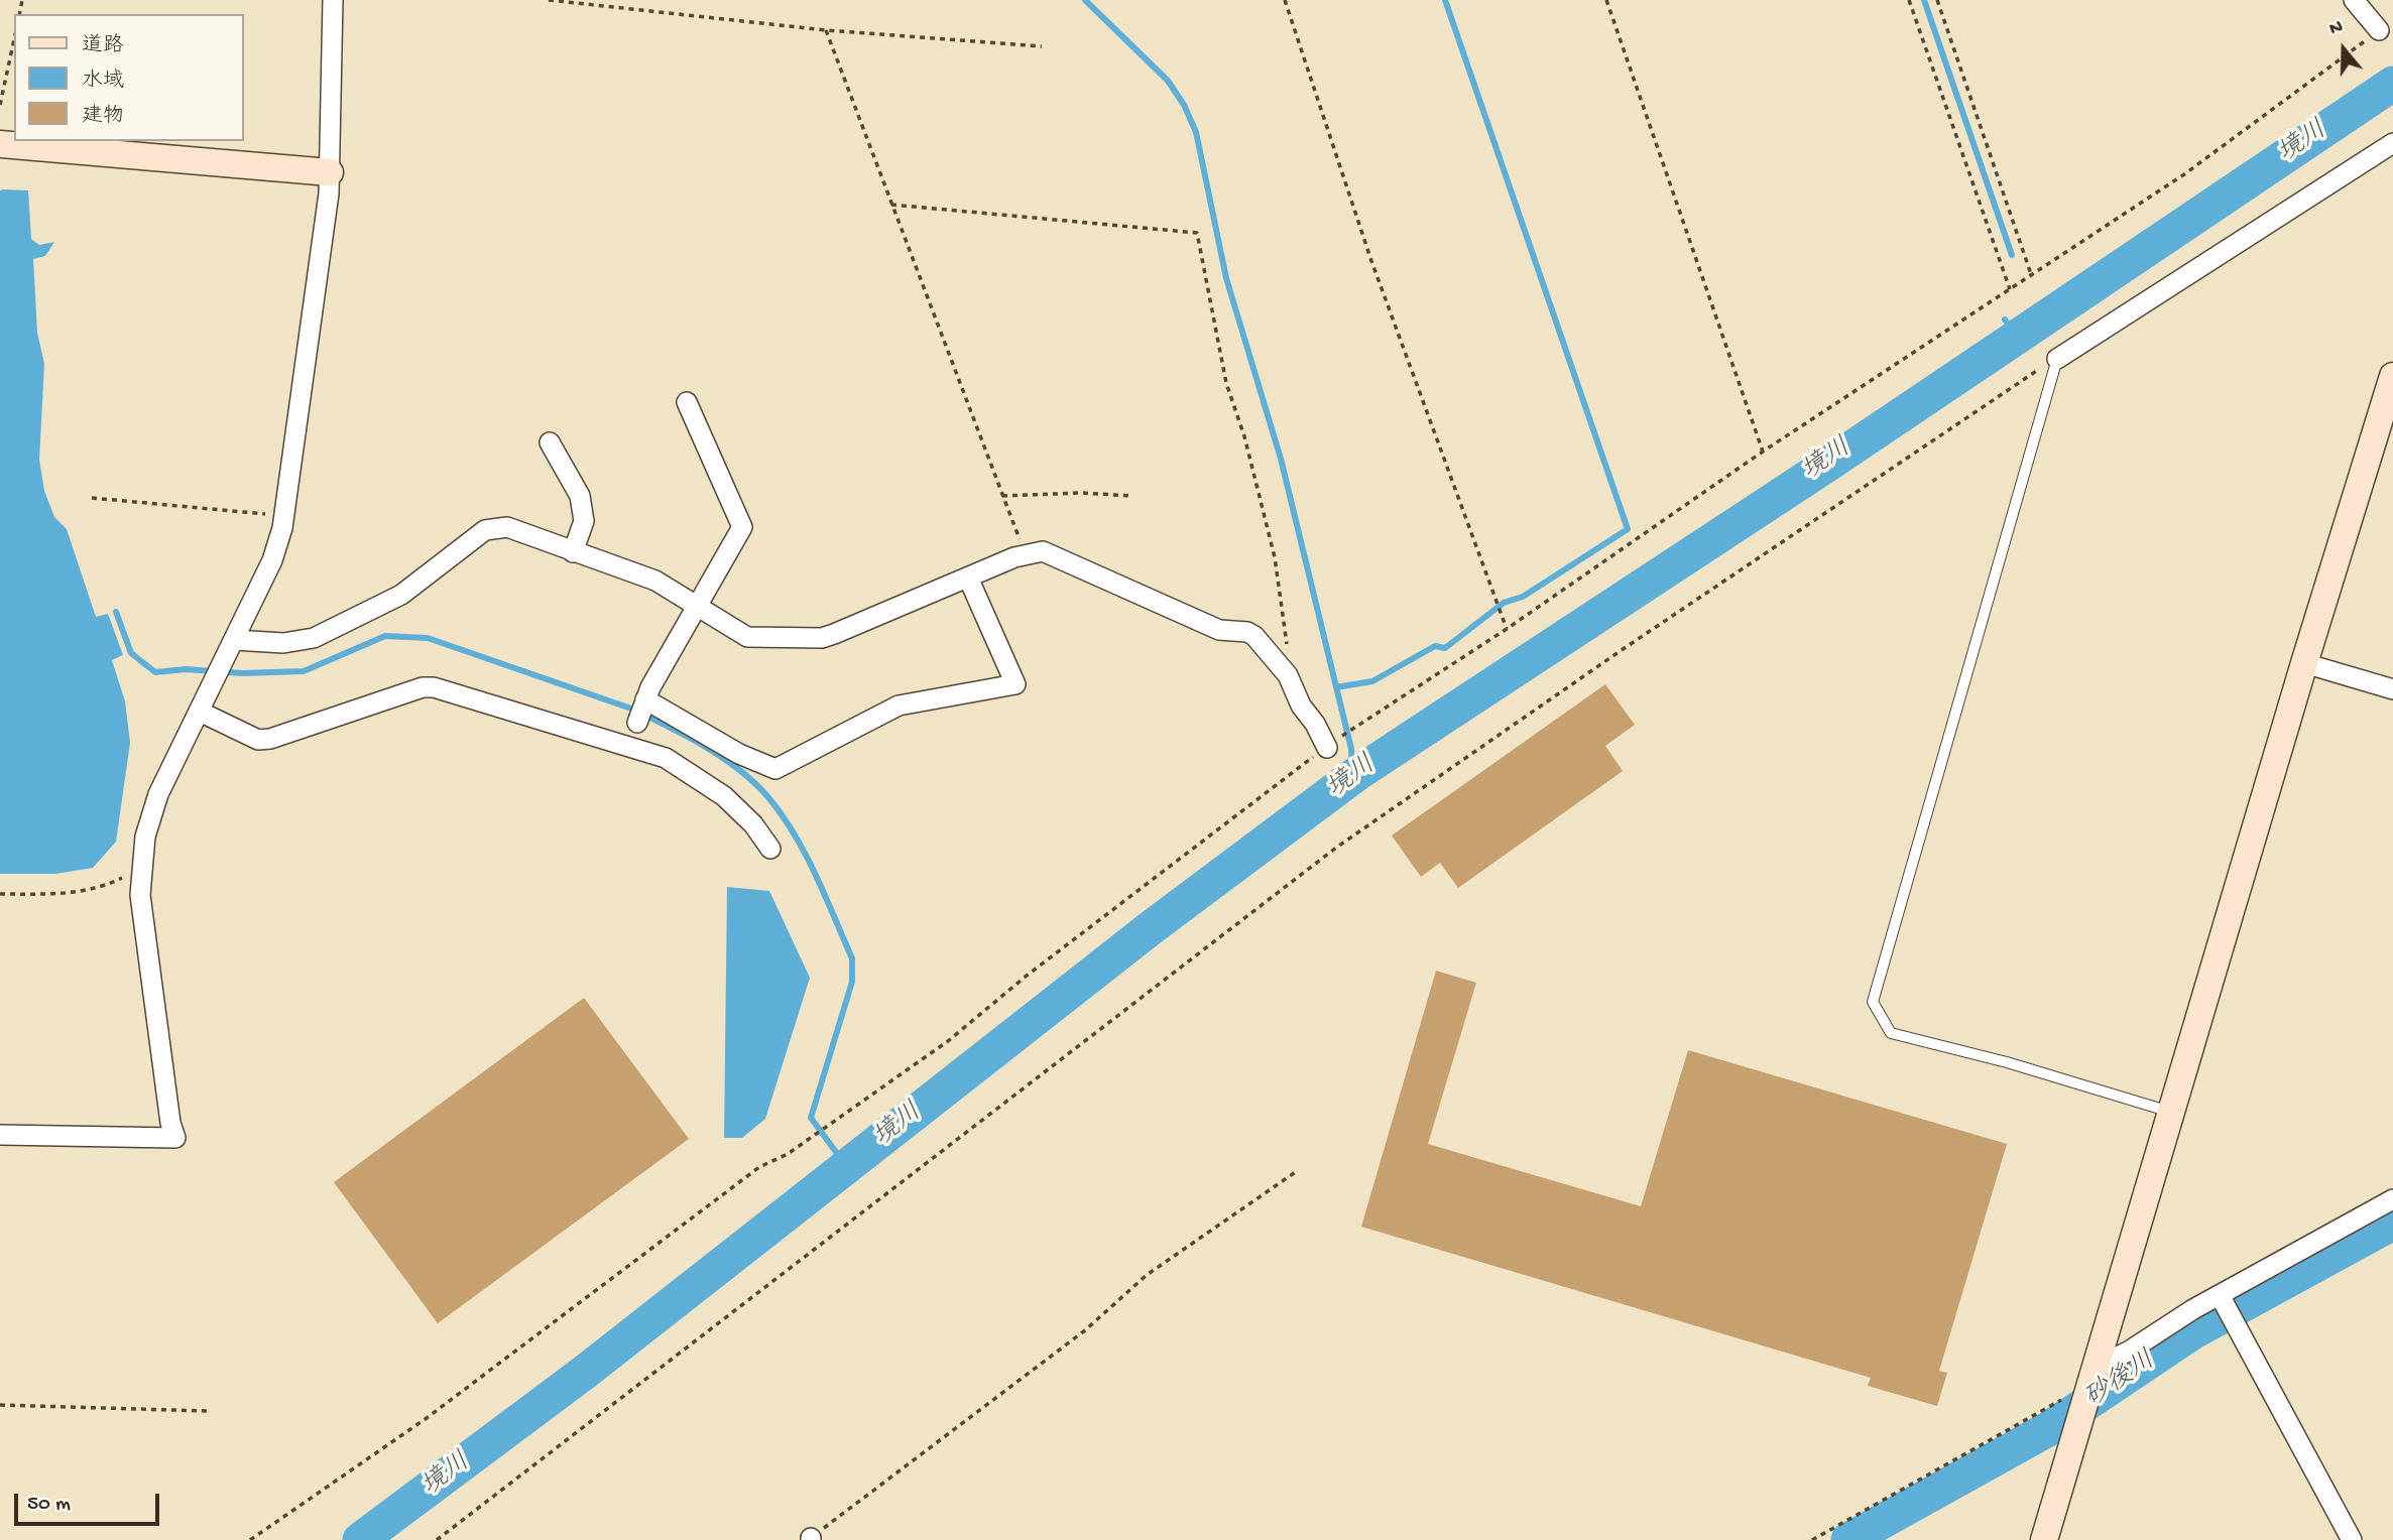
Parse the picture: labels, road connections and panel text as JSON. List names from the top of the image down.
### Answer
{
  "water": ["境川", "砂後川"],
  "legend": ["道路", "水域", "建物"],
  "scale_bar": "50 m",
  "north": "top"
}
